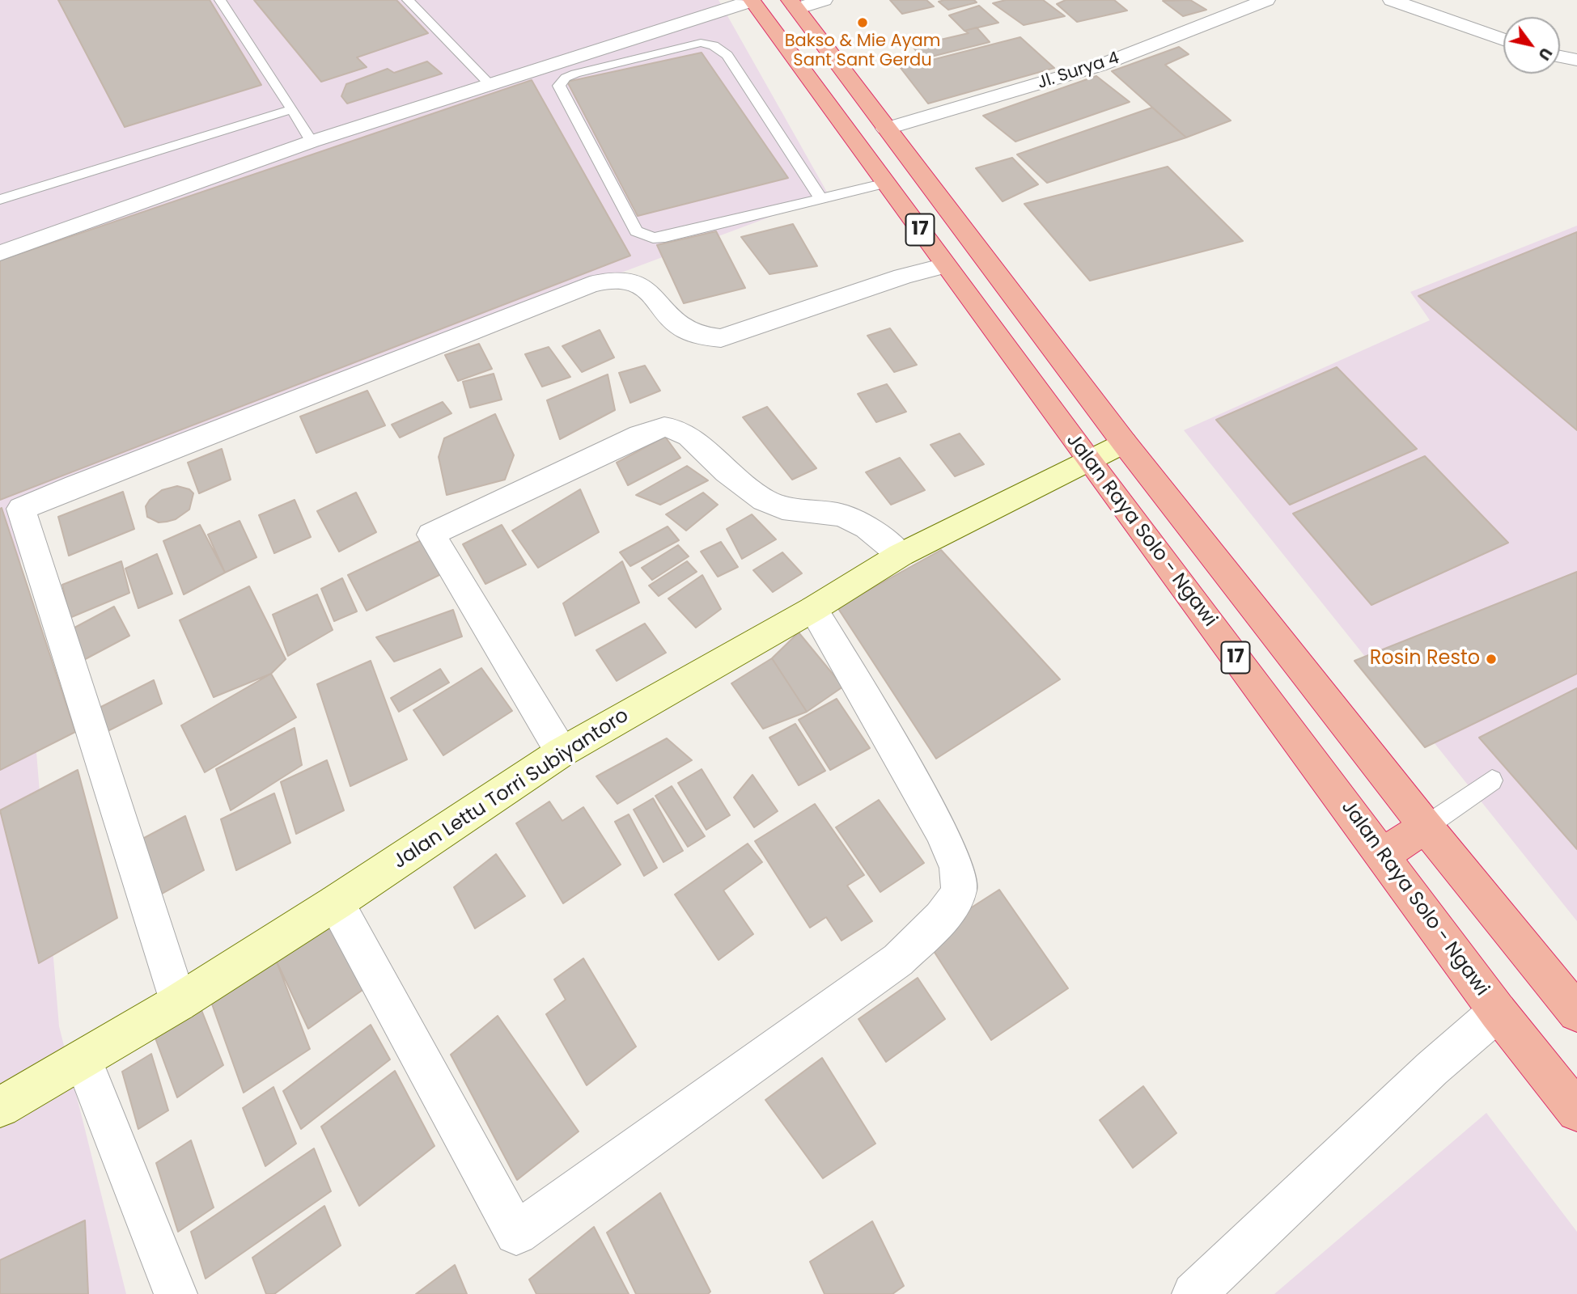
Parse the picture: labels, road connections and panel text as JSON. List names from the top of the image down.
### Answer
{
  "streets": {
    "highway": ["17", "Jalan Raya Solo - Ngawi"],
    "main road": ["Jalan Lettu Torri Subiyantoro"],
    "street": ["Jl. Surya 4"]
  },
  "crossings": [
    ["Jl. Surya 4", "Jalan Raya Solo - Ngawi"],
    ["Jalan Raya Solo - Ngawi", "Jalan Lettu Torri Subiyantoro"]
  ],
  "places": ["Bakso & Mie Ayam Sant Sant Gerdu", "Rosin Resto"],
  "north": "bottom right"
}
